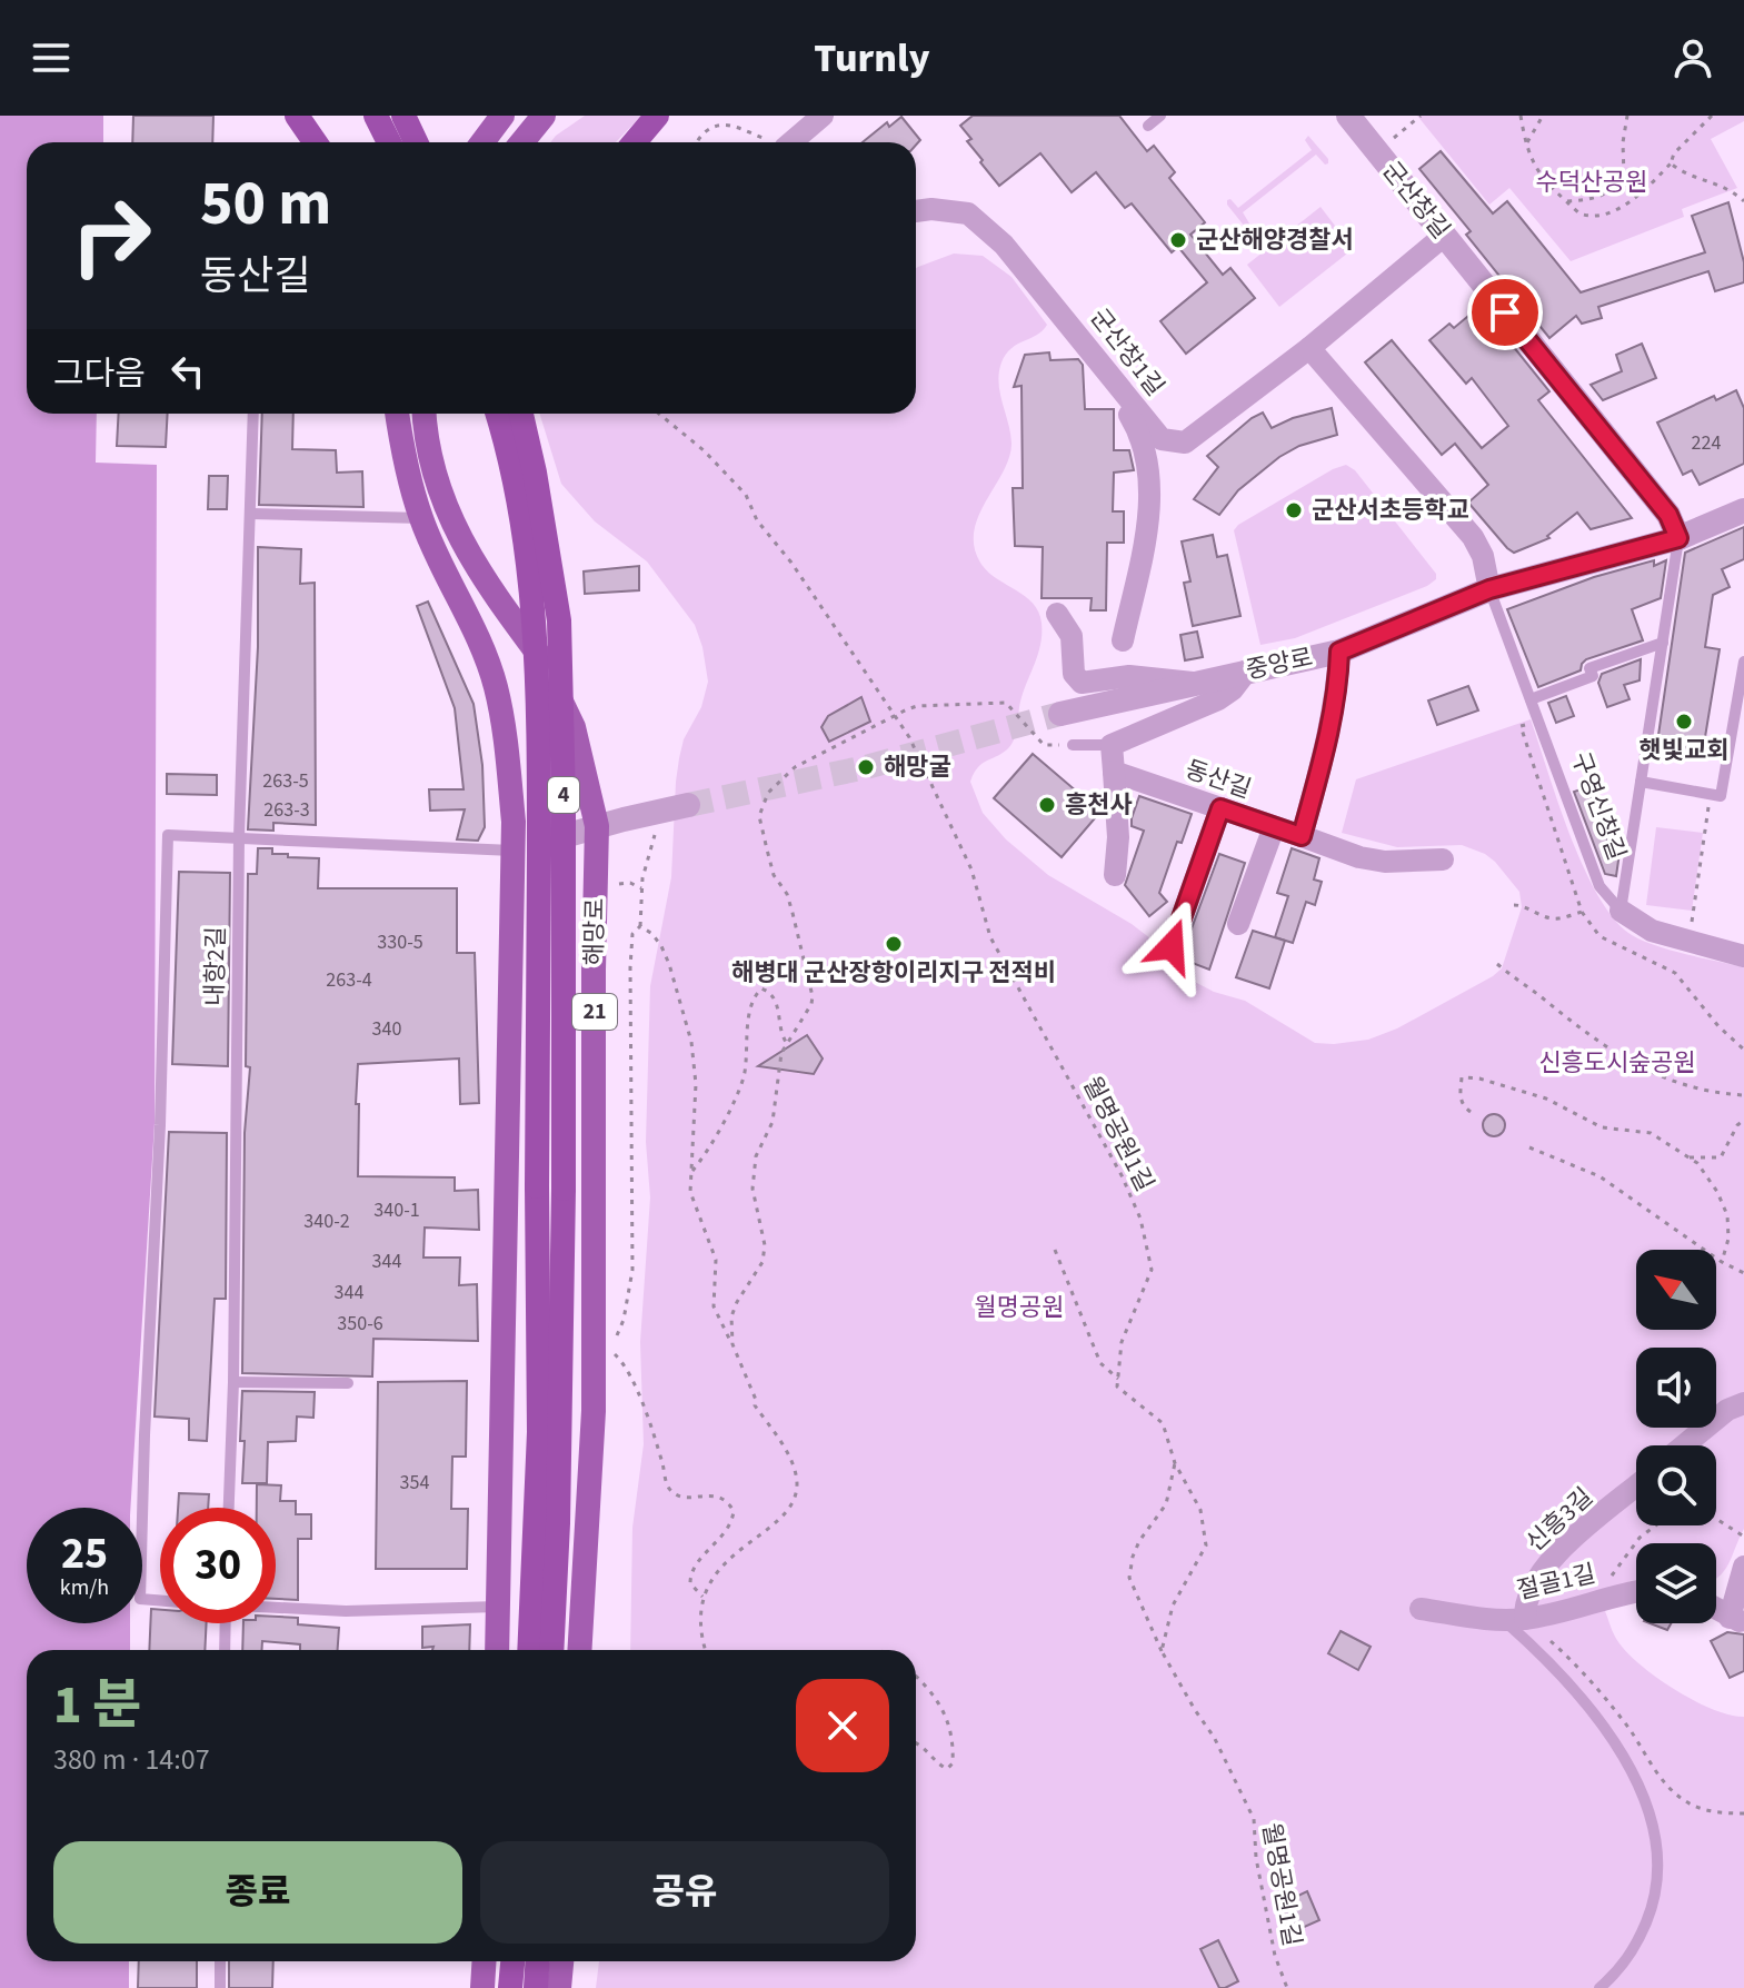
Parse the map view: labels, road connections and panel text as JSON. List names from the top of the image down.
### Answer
{
  "streets": {
    "highway": ["4"],
    "main road": ["해망로", "21"],
    "street": [
      "군산창길",
      "군산창1길",
      "중앙로",
      "동산길",
      "구영신창길",
      "신흥3길",
      "절골1길"
    ],
    "lane": ["내항2길"],
    "path": ["월명공원1길"]
  },
  "crossings": [
    ["군산창길", "군산창1길"],
    ["군산창길", "중앙로"],
    ["중앙로", "구영신창길"],
    ["신흥3길", "절골1길"]
  ],
  "parks": ["수덕산공원", "신흥도시숲공원", "월명공원"],
  "places": [
    "군산해양경찰서",
    "군산서초등학교",
    "햇빛교회",
    "해망굴",
    "흥천사",
    "해병대 군산장항이리지구 전적비"
  ],
  "house_numbers": [
    "224",
    "263-5",
    "263-3",
    "330-5",
    "263-4",
    "340",
    "340-1",
    "340-2",
    "344",
    "344",
    "350-6",
    "354"
  ],
  "north": "top left",
  "page": {
    "header": "Turnly",
    "turn": ["50 m", "동산길"],
    "then": "그다음",
    "speed": "25 km/h",
    "limit": "30",
    "heading": ["1 분", "380 m · 14:07"],
    "buttons": ["종료", "공유"]
  }
}
